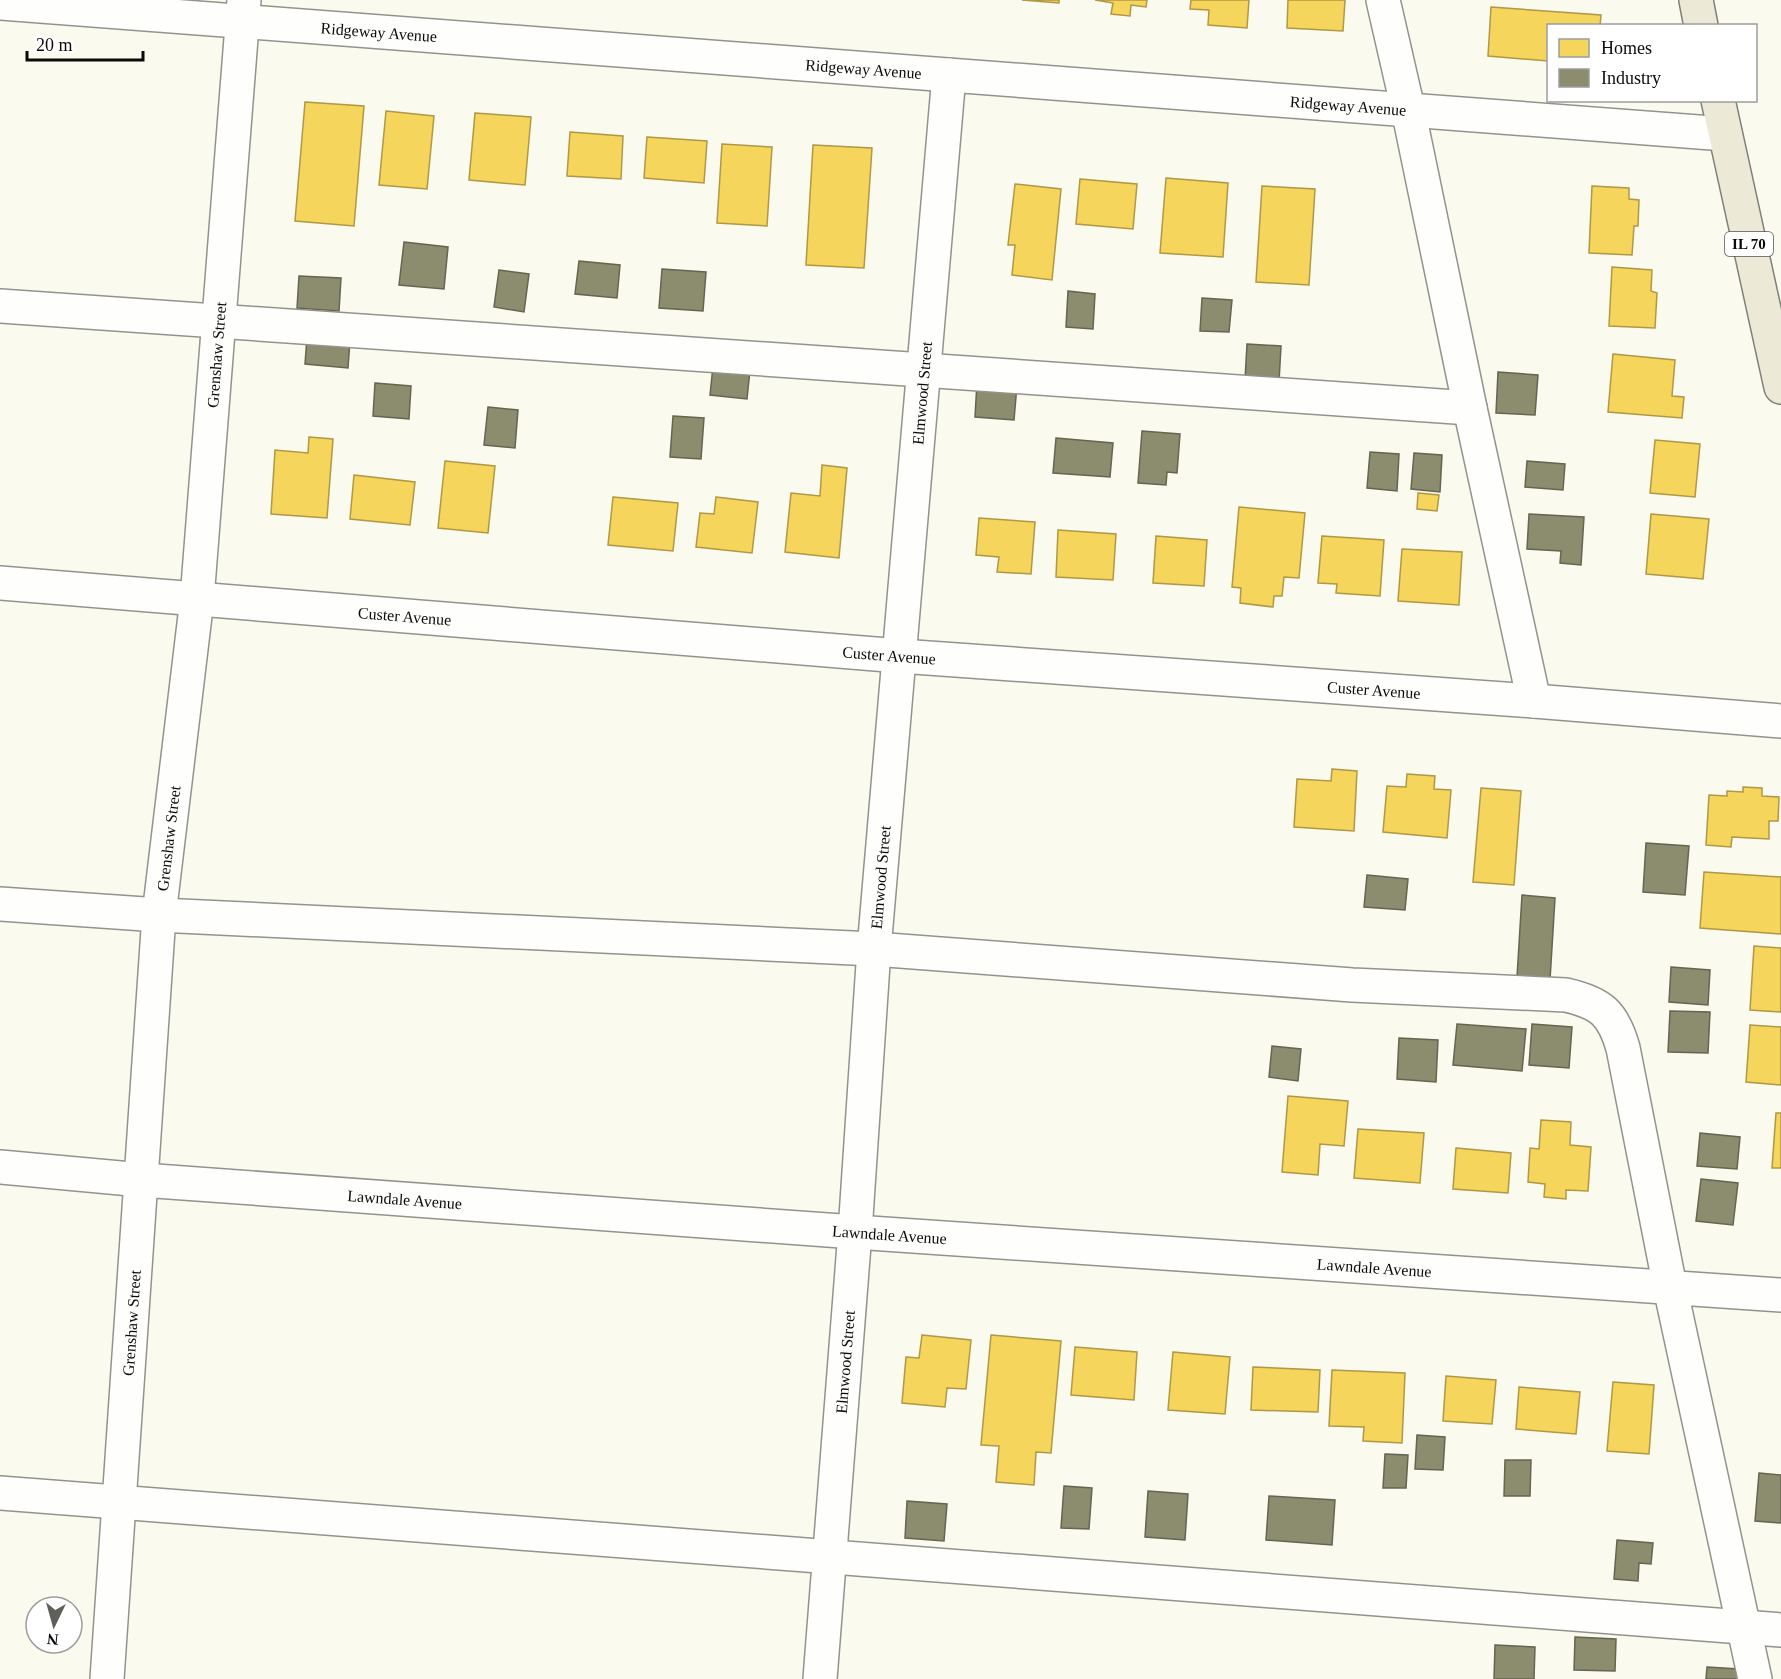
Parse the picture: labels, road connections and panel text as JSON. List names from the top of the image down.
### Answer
{
  "streets": {
    "main road": ["IL 70"],
    "street": [
      "Ridgeway Avenue",
      "Grenshaw Street",
      "Elmwood Street",
      "Custer Avenue",
      "Lawndale Avenue"
    ]
  },
  "crossings": [
    ["Ridgeway Avenue", "IL 70"],
    ["Ridgeway Avenue", "Grenshaw Street"],
    ["Ridgeway Avenue", "Elmwood Street"],
    ["Grenshaw Street", "Custer Avenue"],
    ["Grenshaw Street", "Lawndale Avenue"],
    ["Elmwood Street", "Custer Avenue"],
    ["Elmwood Street", "Lawndale Avenue"]
  ],
  "legend": ["Homes", "Industry"],
  "scale_bar": "20 m",
  "north": "bottom"
}
